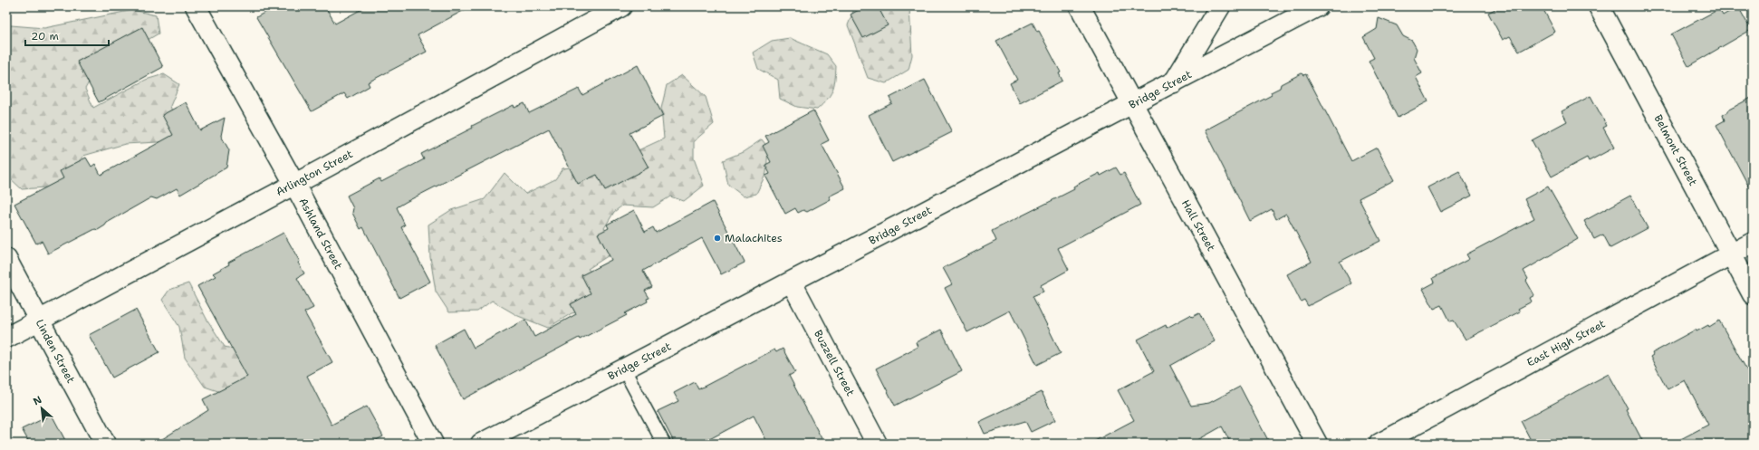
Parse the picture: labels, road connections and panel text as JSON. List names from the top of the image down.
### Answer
{
  "streets": {
    "street": [
      "Bridge Street",
      "Belmont Street",
      "Arlington Street",
      "Hall Street",
      "Ashland Street",
      "East High Street",
      "Linden Street",
      "Buzzell Street"
    ]
  },
  "crossings": [
    ["Bridge Street", "Hall Street"],
    ["Bridge Street", "Buzzell Street"],
    ["Belmont Street", "East High Street"],
    ["Arlington Street", "Ashland Street"],
    ["Arlington Street", "Linden Street"]
  ],
  "places": ["Malachites"],
  "scale_bar": "20 m",
  "north": "top left"
}
